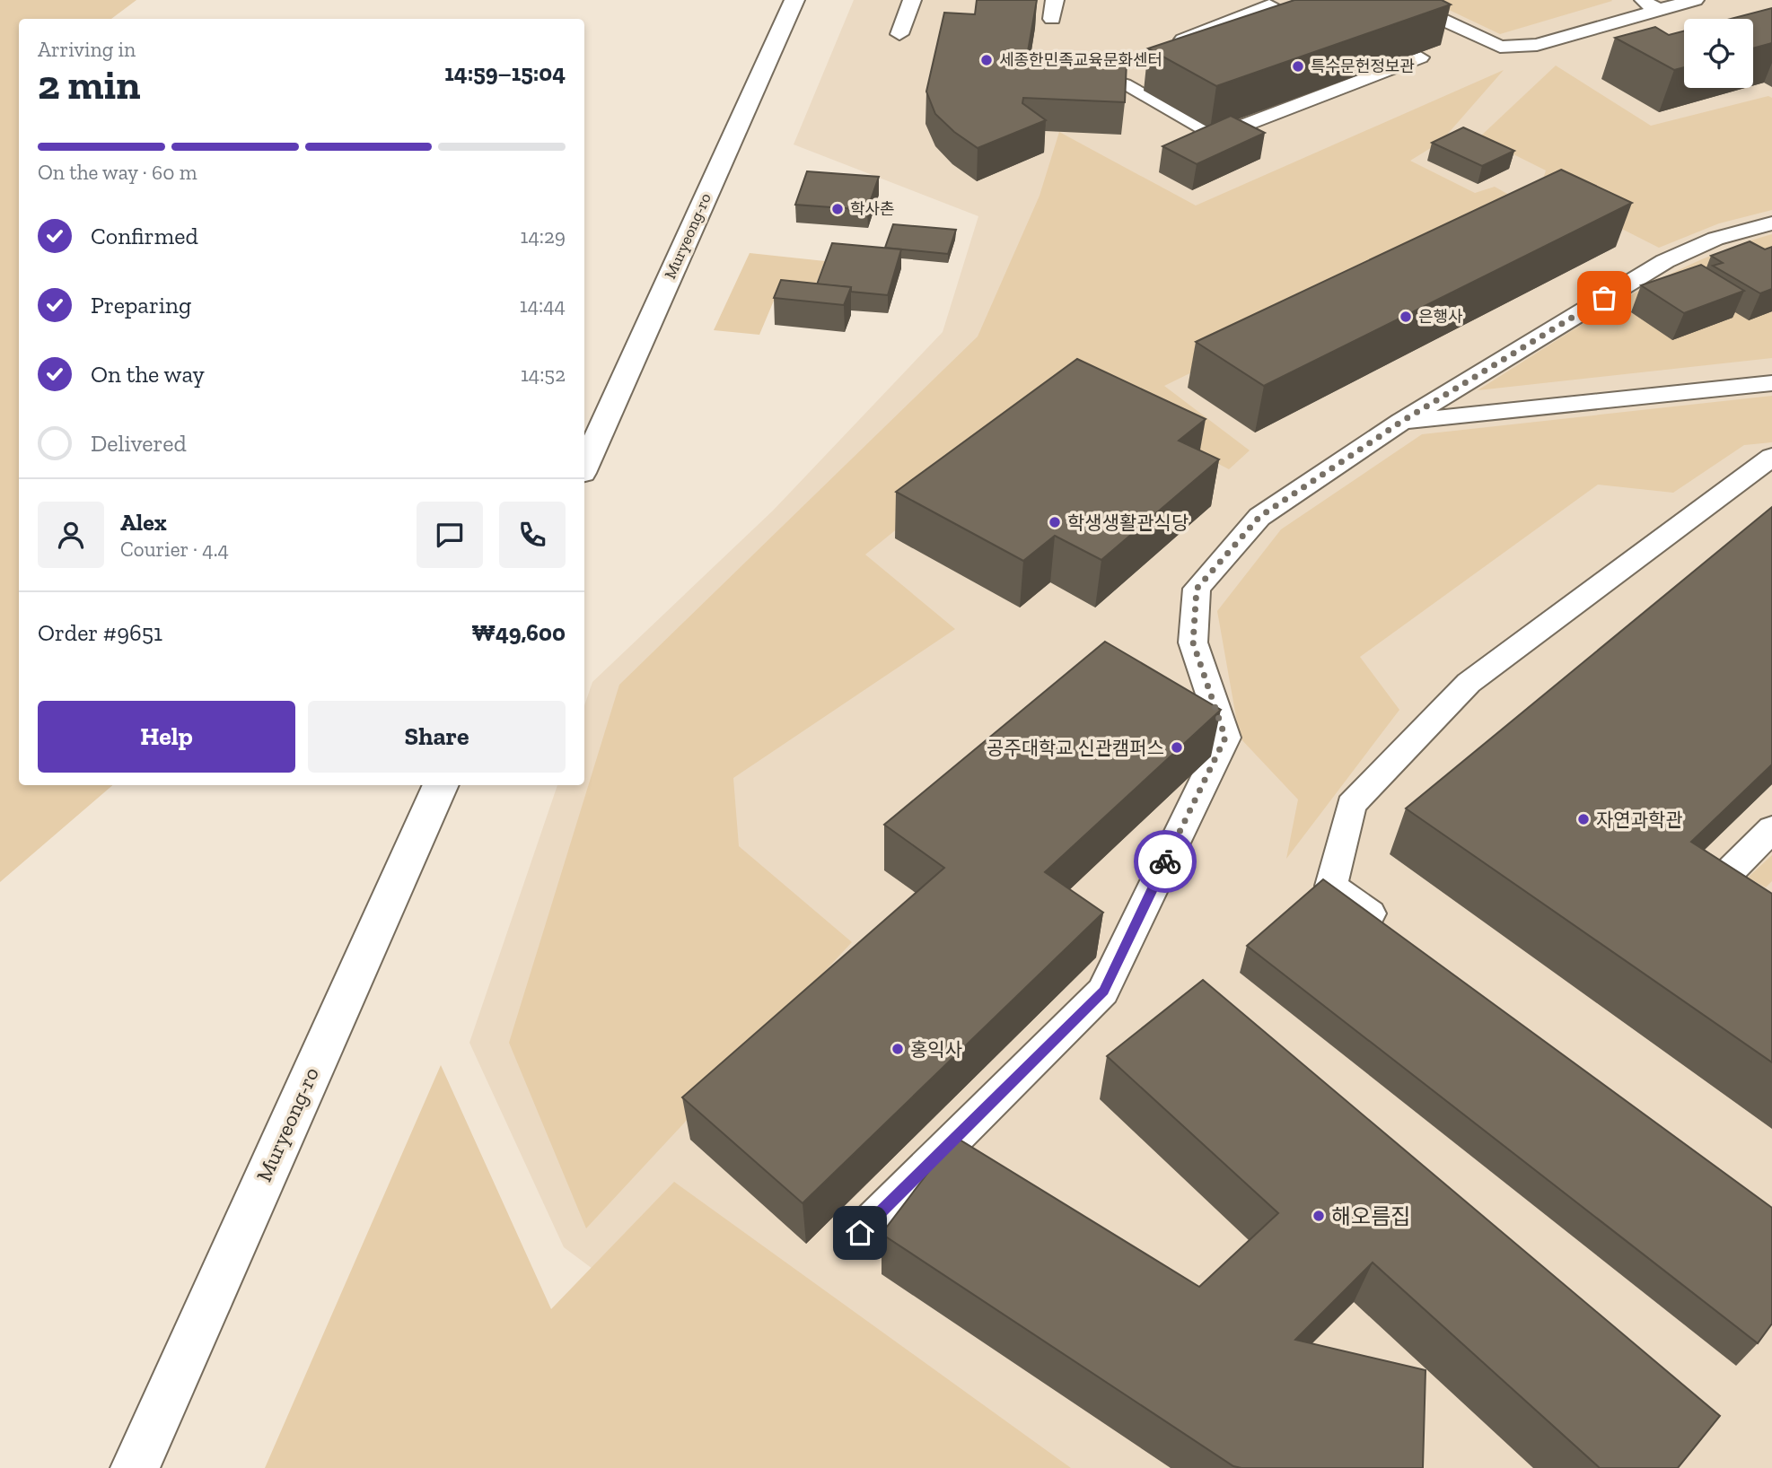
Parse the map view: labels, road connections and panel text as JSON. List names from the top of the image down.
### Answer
{
  "streets": {
    "main road": ["Muryeong-ro"]
  },
  "places": [
    "세종한민족교육문화센터",
    "특수문헌정보관",
    "학사촌",
    "은행사",
    "학생생활관식당",
    "공주대학교 신관캠퍼스",
    "자연과학관",
    "홍익사",
    "해오름집"
  ],
  "page": {
    "heading": ["2 min", "Arriving in", "14:59–15:04"],
    "panel": [
      "Alex",
      "Courier · 4.4",
      "Order #9651",
      "₩49,600"
    ],
    "bar": "On the way · 60 m",
    "list": [
      ["Confirmed", "14:29"],
      ["Preparing", "14:44"],
      ["On the way", "14:52"],
      "Delivered"
    ],
    "buttons": ["Help", "Share"]
  }
}
